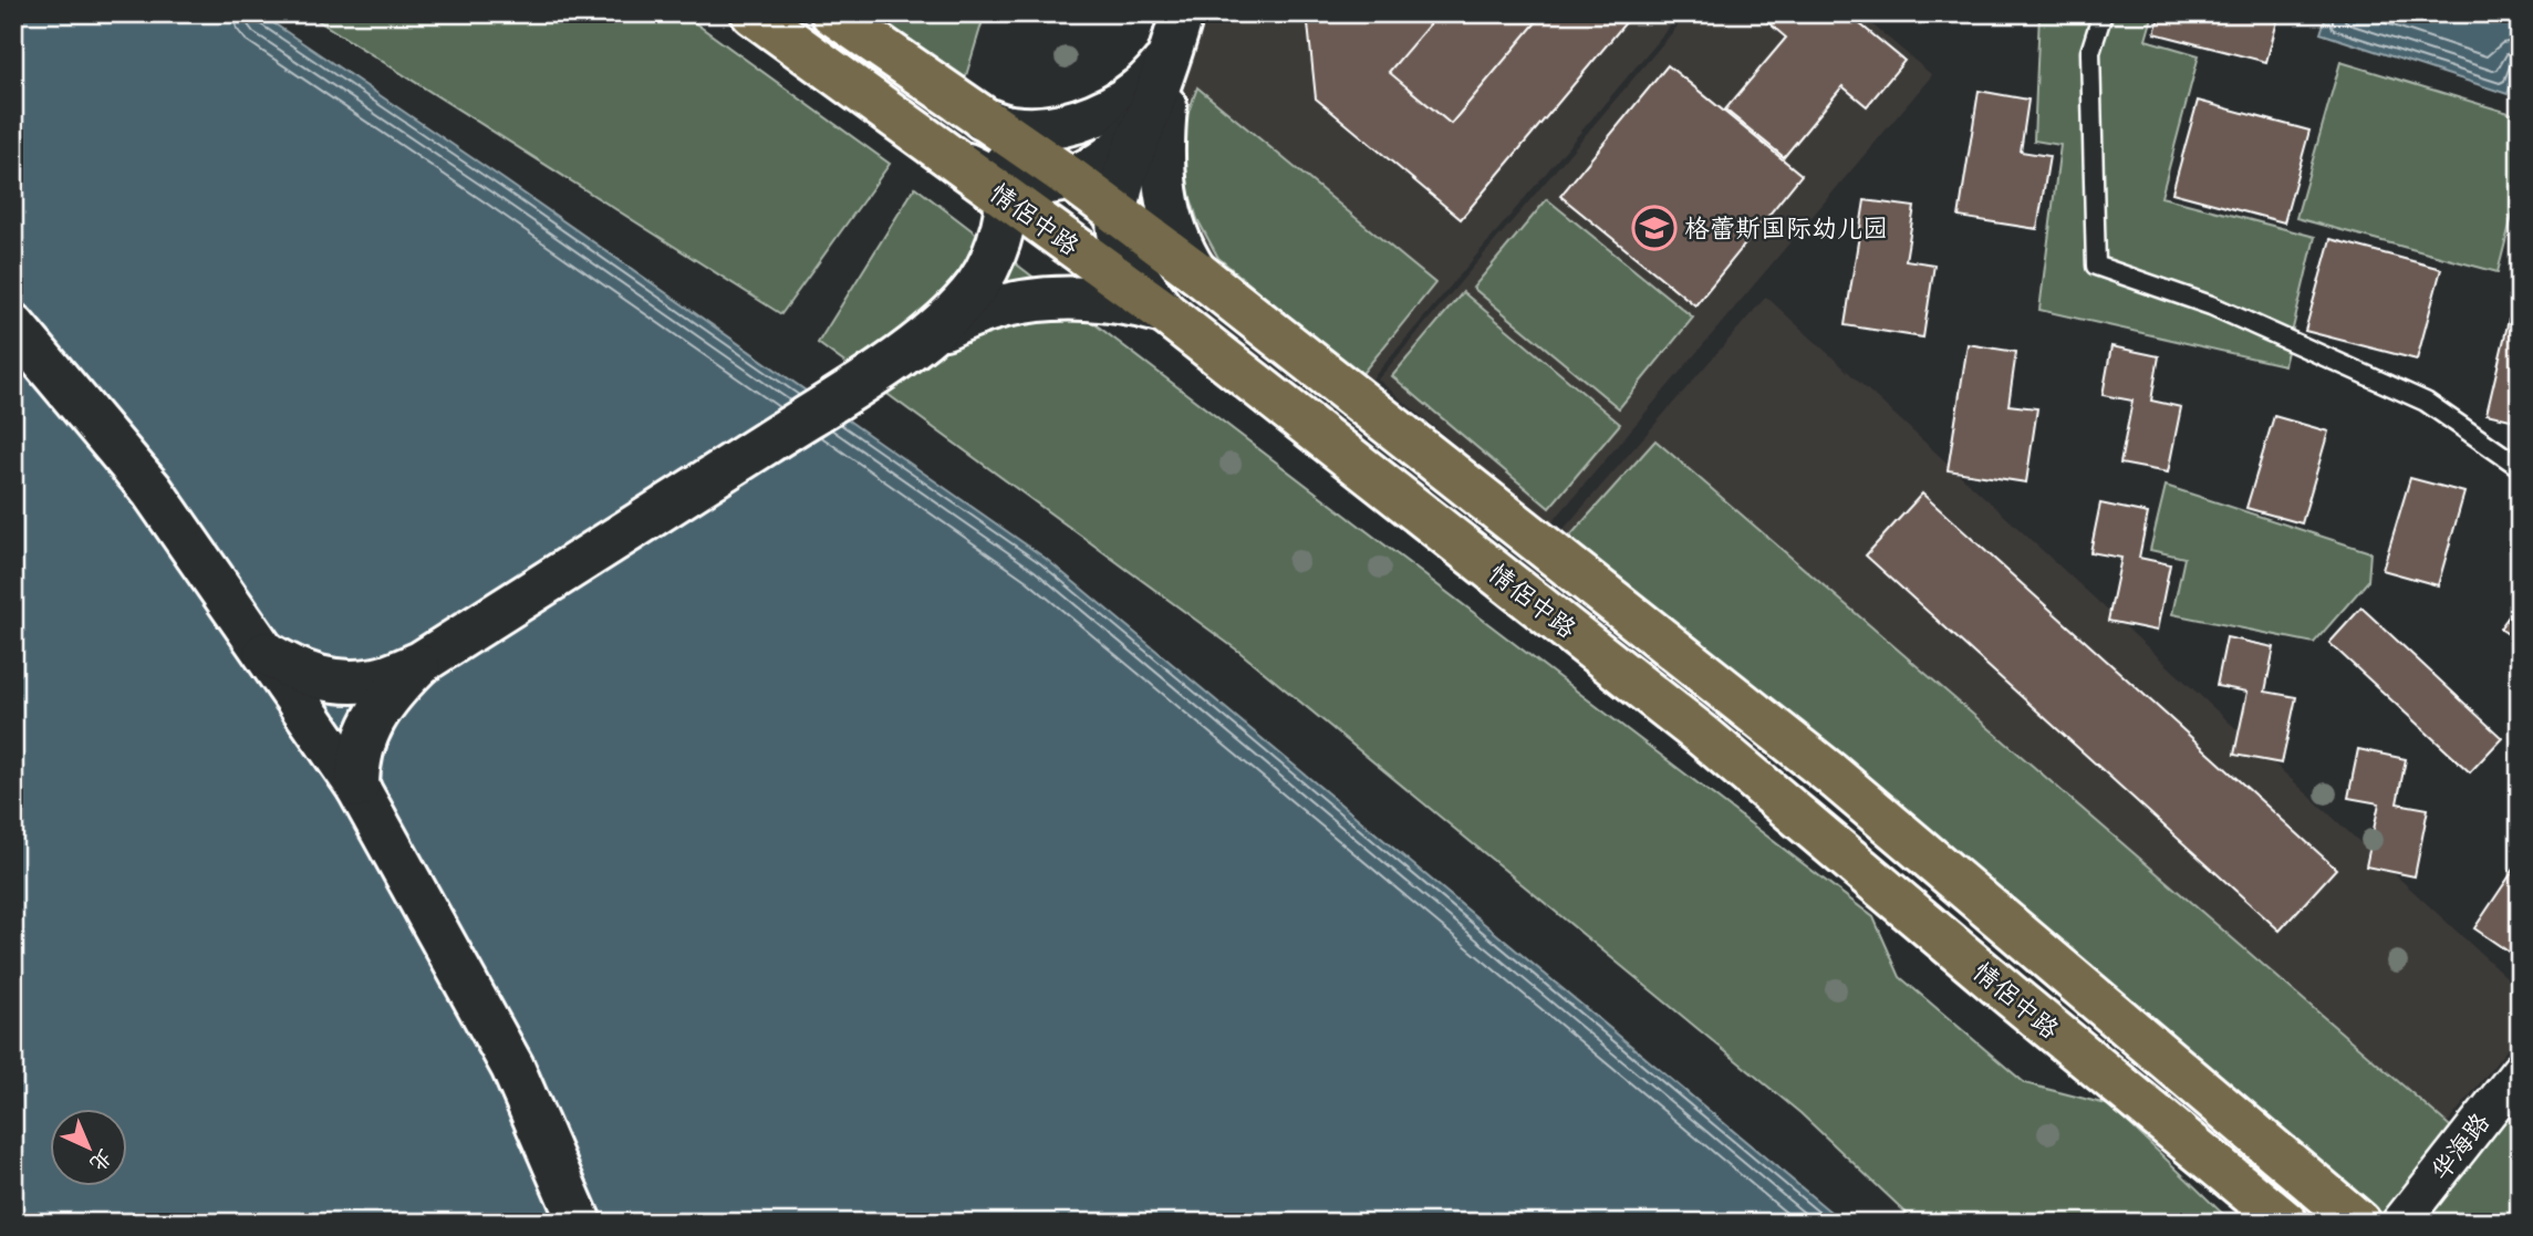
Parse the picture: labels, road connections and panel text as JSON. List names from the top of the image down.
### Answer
{
  "streets": {
    "highway": ["情侶中路"],
    "street": ["华海路"]
  },
  "places": {
    "school or university": ["格蕾斯国际幼儿园"]
  },
  "north": "bottom right"
}
